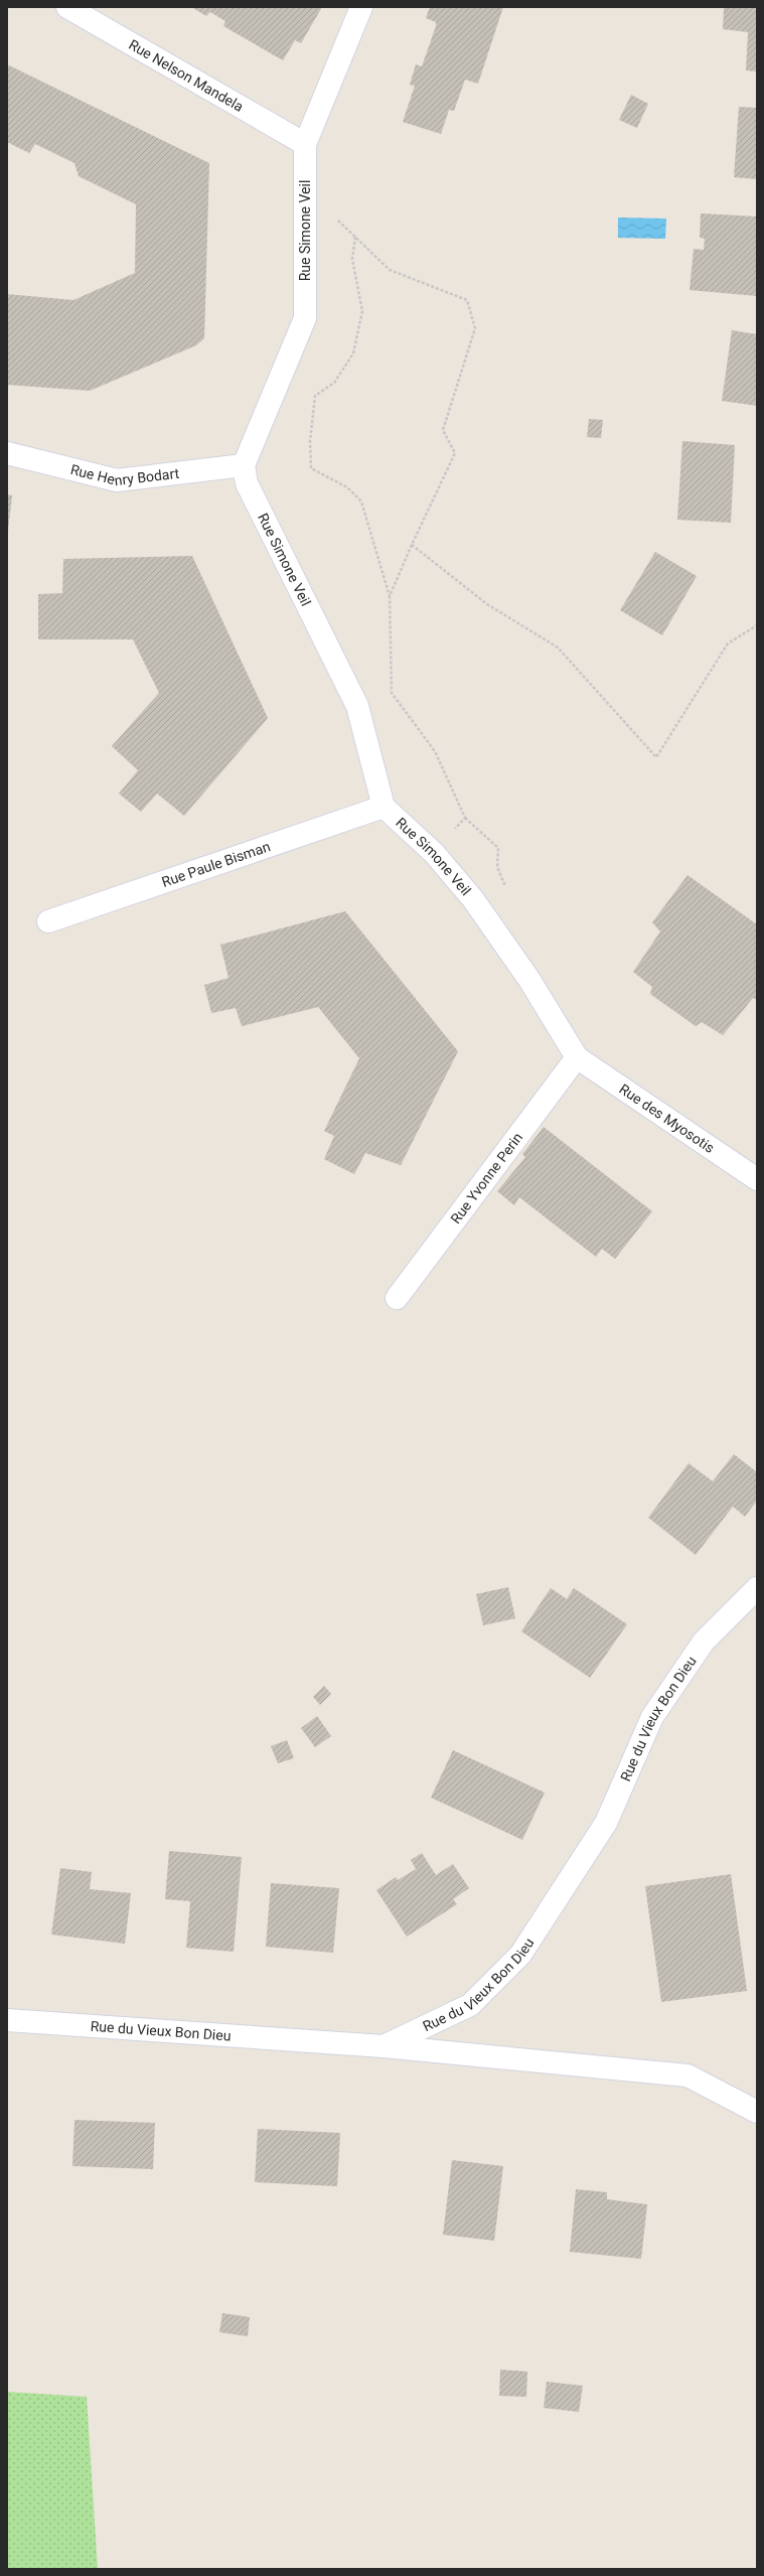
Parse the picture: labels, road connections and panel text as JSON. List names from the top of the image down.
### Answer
{
  "streets": {
    "street": [
      "Rue Nelson Mandela",
      "Rue Simone Veil",
      "Rue Henry Bodart",
      "Rue Paule Bisman",
      "Rue des Myosotis",
      "Rue Yvonne Perin",
      "Rue du Vieux Bon Dieu"
    ]
  },
  "crossings": [
    ["Rue Nelson Mandela", "Rue Simone Veil"],
    ["Rue Simone Veil", "Rue Henry Bodart"],
    ["Rue Simone Veil", "Rue Paule Bisman"],
    ["Rue Simone Veil", "Rue des Myosotis"],
    ["Rue Simone Veil", "Rue Yvonne Perin"],
    ["Rue des Myosotis", "Rue Yvonne Perin"]
  ]
}
